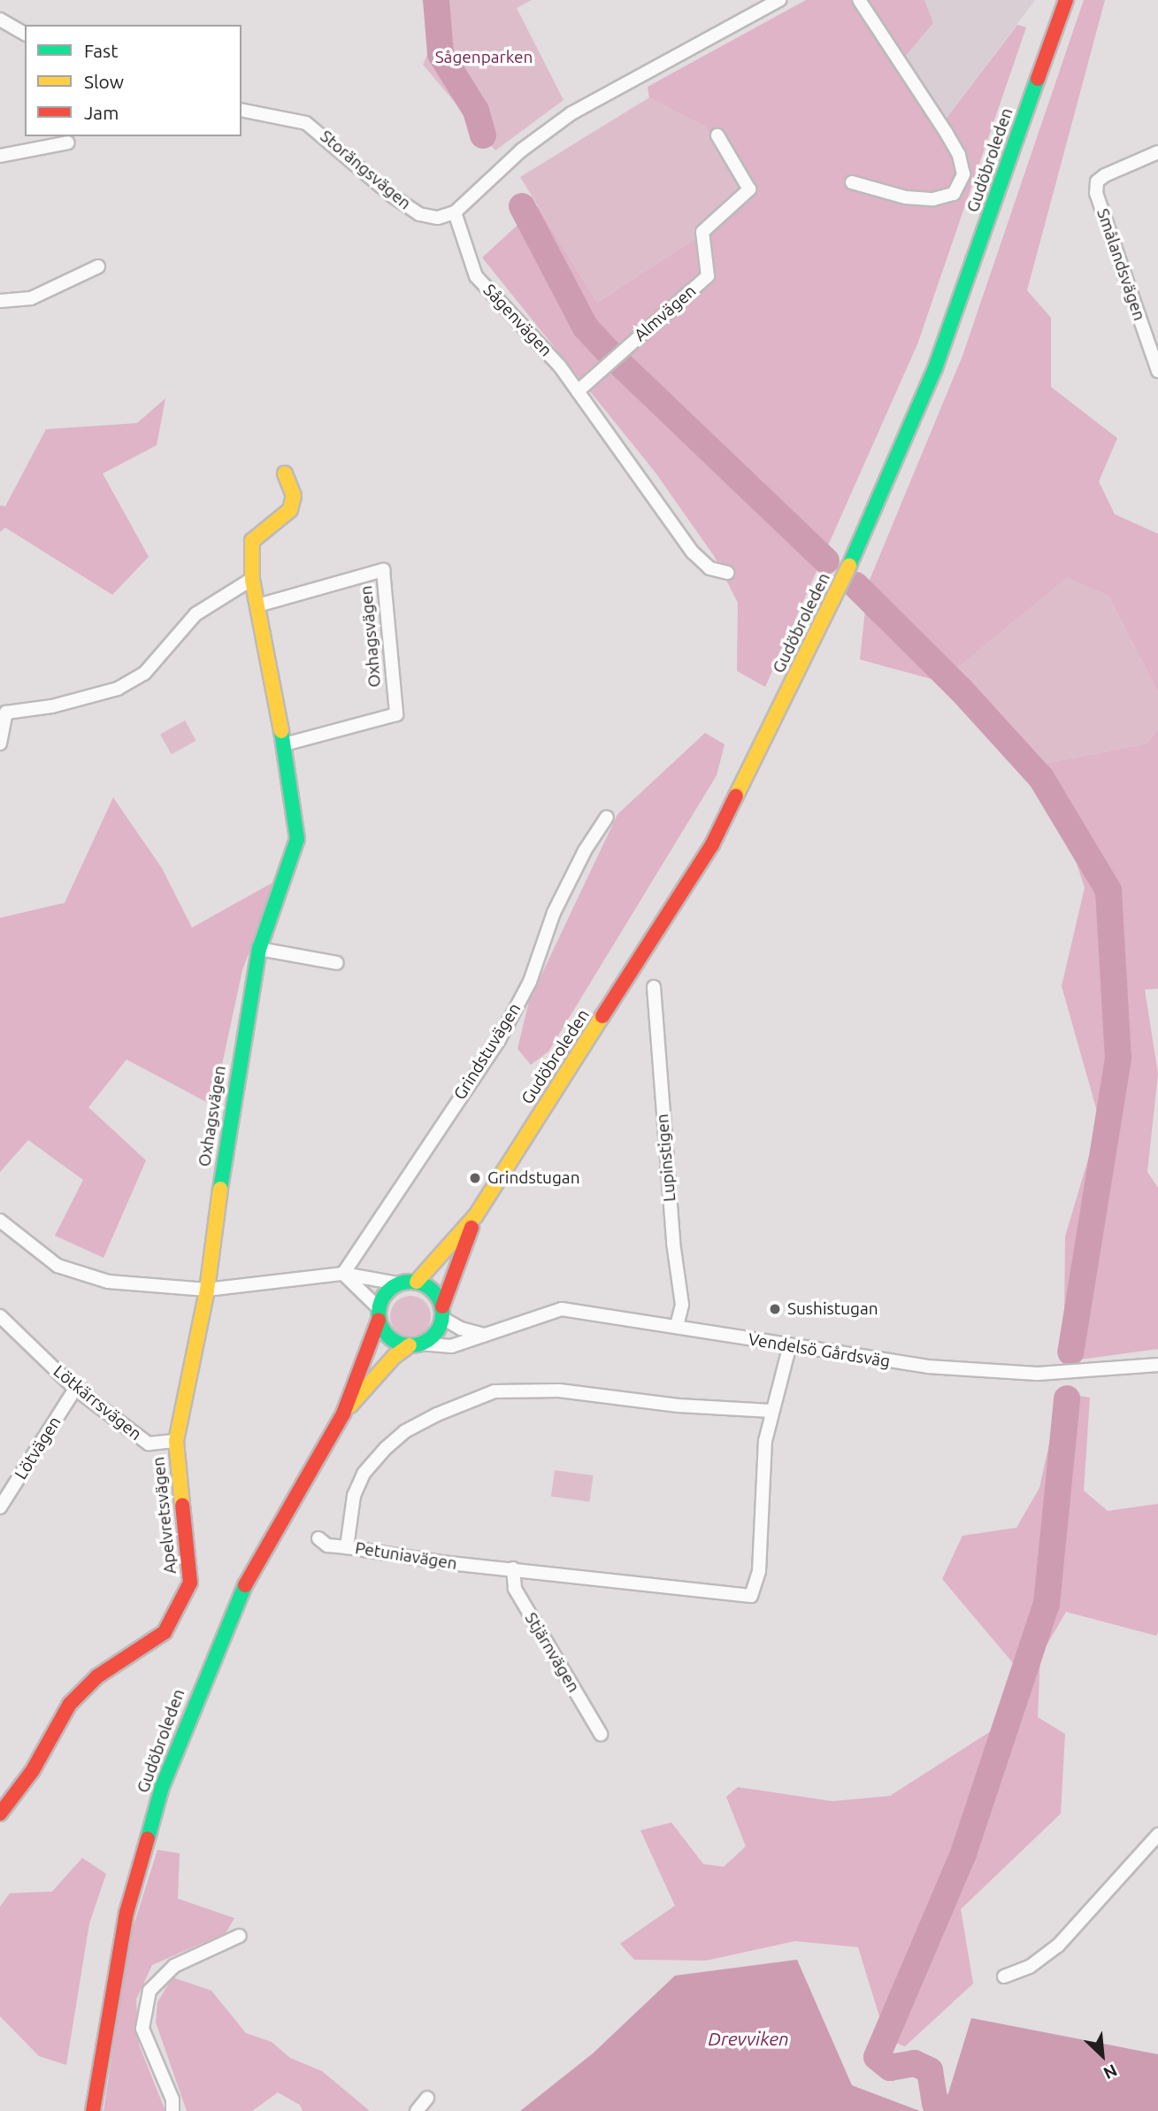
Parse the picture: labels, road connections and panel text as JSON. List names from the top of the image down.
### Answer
{
  "streets": {
    "main road": ["Gudöbroleden", "Oxhagsvägen", "Apelvretsvägen"],
    "street": [
      "Storängsvägen",
      "Smålandsvägen",
      "Almvägen",
      "Sågenvägen",
      "Grindstuvägen",
      "Lupinstigen",
      "Vendelsö Gårdsväg",
      "Lötkärrsvägen",
      "Lötvägen",
      "Petuniavägen",
      "Stjärnvägen"
    ]
  },
  "crossings": [
    ["Gudöbroleden", "Vendelsö Gårdsväg"],
    ["Storängsvägen", "Sågenvägen"],
    ["Almvägen", "Sågenvägen"],
    ["Oxhagsvägen", "Apelvretsvägen"],
    ["Lupinstigen", "Vendelsö Gårdsväg"],
    ["Vendelsö Gårdsväg", "Petuniavägen"],
    ["Lötkärrsvägen", "Lötvägen"],
    ["Lötkärrsvägen", "Apelvretsvägen"],
    ["Petuniavägen", "Stjärnvägen"]
  ],
  "water": ["Drevviken"],
  "parks": ["Sågenparken"],
  "places": ["Grindstugan", "Sushistugan"],
  "legend": ["Fast", "Slow", "Jam"],
  "north": "bottom right"
}
